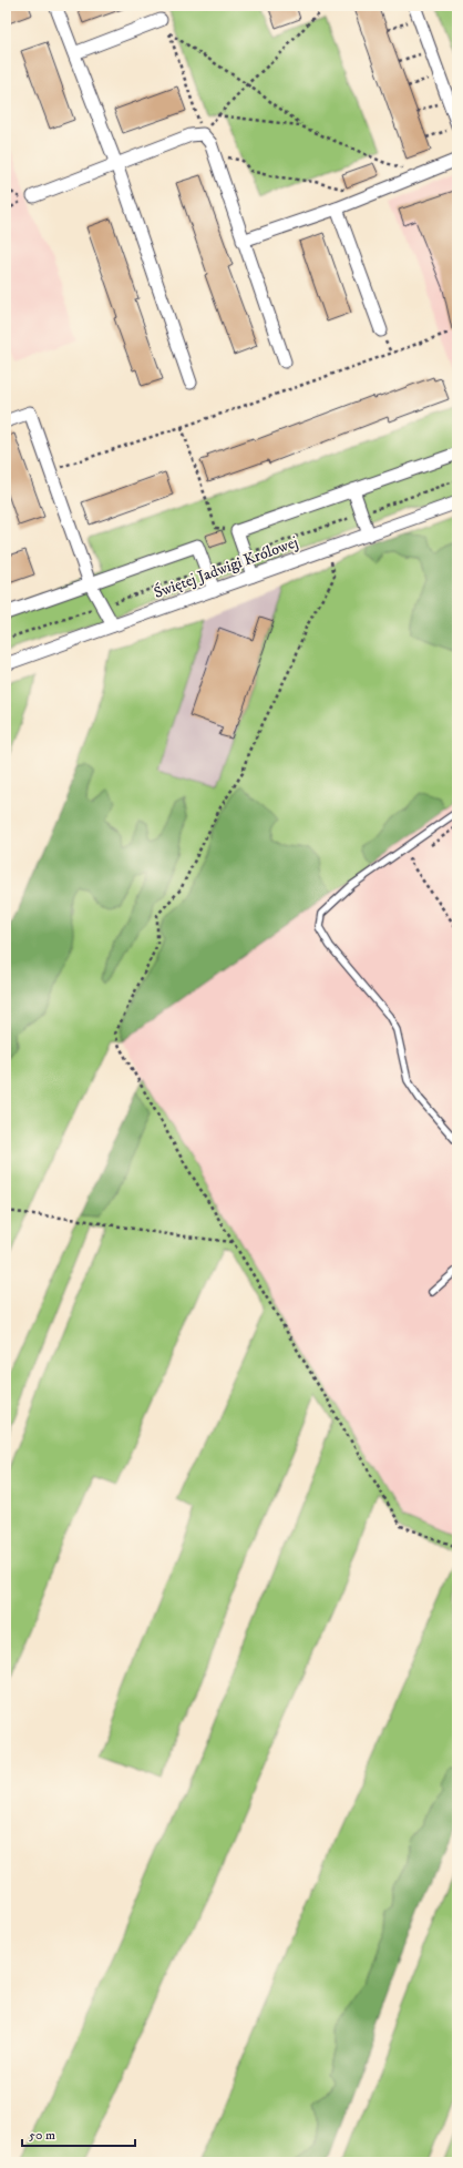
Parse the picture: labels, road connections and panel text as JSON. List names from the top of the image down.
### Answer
{
  "streets": {
    "street": ["Świętej Jadwigi Królowej"]
  },
  "scale_bar": "50 m"
}
